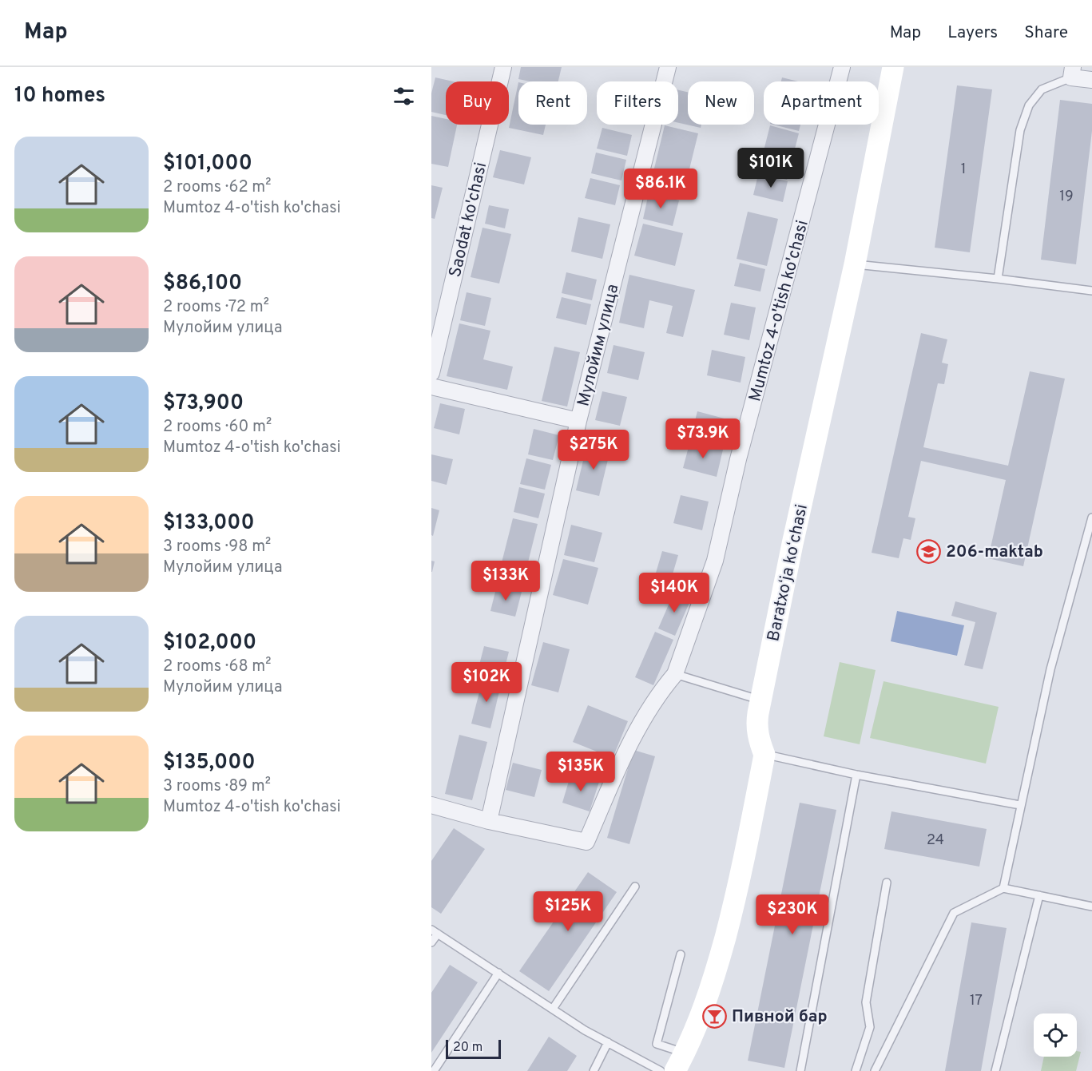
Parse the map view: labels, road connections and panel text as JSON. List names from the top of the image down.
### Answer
{
  "streets": {
    "street": [
      "Saodat ko'chasi",
      "Mumtoz 4-o'tish ko'chasi",
      "Мулойим улица",
      "Baratxoʻja koʻchasi"
    ]
  },
  "crossings": [
    ["Mumtoz 4-o'tish ko'chasi", "Мулойим улица"]
  ],
  "places": {
    "school or university": ["206-maktab"],
    "bar": ["Пивной бар"]
  },
  "house_numbers": [
    "1",
    "19",
    "24",
    "17"
  ],
  "scale_bar": "20 m",
  "page": {
    "header": "Map",
    "nav": ["Map", "Layers", "Share"],
    "heading": "10 homes",
    "chip": [
      "Buy",
      "Rent",
      "Filters",
      "New",
      "Apartment"
    ],
    "list": [
      {
        "name": "$101,000",
        "note": "2 rooms · 62 m² · Mumtoz 4-o'tish ko'chasi"
      },
      {
        "name": "$86,100",
        "note": "2 rooms · 72 m² · Мулойим улица"
      },
      {
        "name": "$73,900",
        "note": "2 rooms · 60 m² · Mumtoz 4-o'tish ko'chasi"
      },
      {
        "name": "$133,000",
        "note": "3 rooms · 98 m² · Мулойим улица"
      },
      {
        "name": "$102,000",
        "note": "2 rooms · 68 m² · Мулойим улица"
      },
      {
        "name": "$135,000",
        "note": "3 rooms · 89 m² · Mumtoz 4-o'tish ko'chasi"
      }
    ],
    "price": [
      "$101K",
      "$86.1K",
      "$73.9K",
      "$275K",
      "$133K",
      "$140K",
      "$102K",
      "$135K",
      "$125K",
      "$230K"
    ],
    "scale": "20 m"
  }
}
